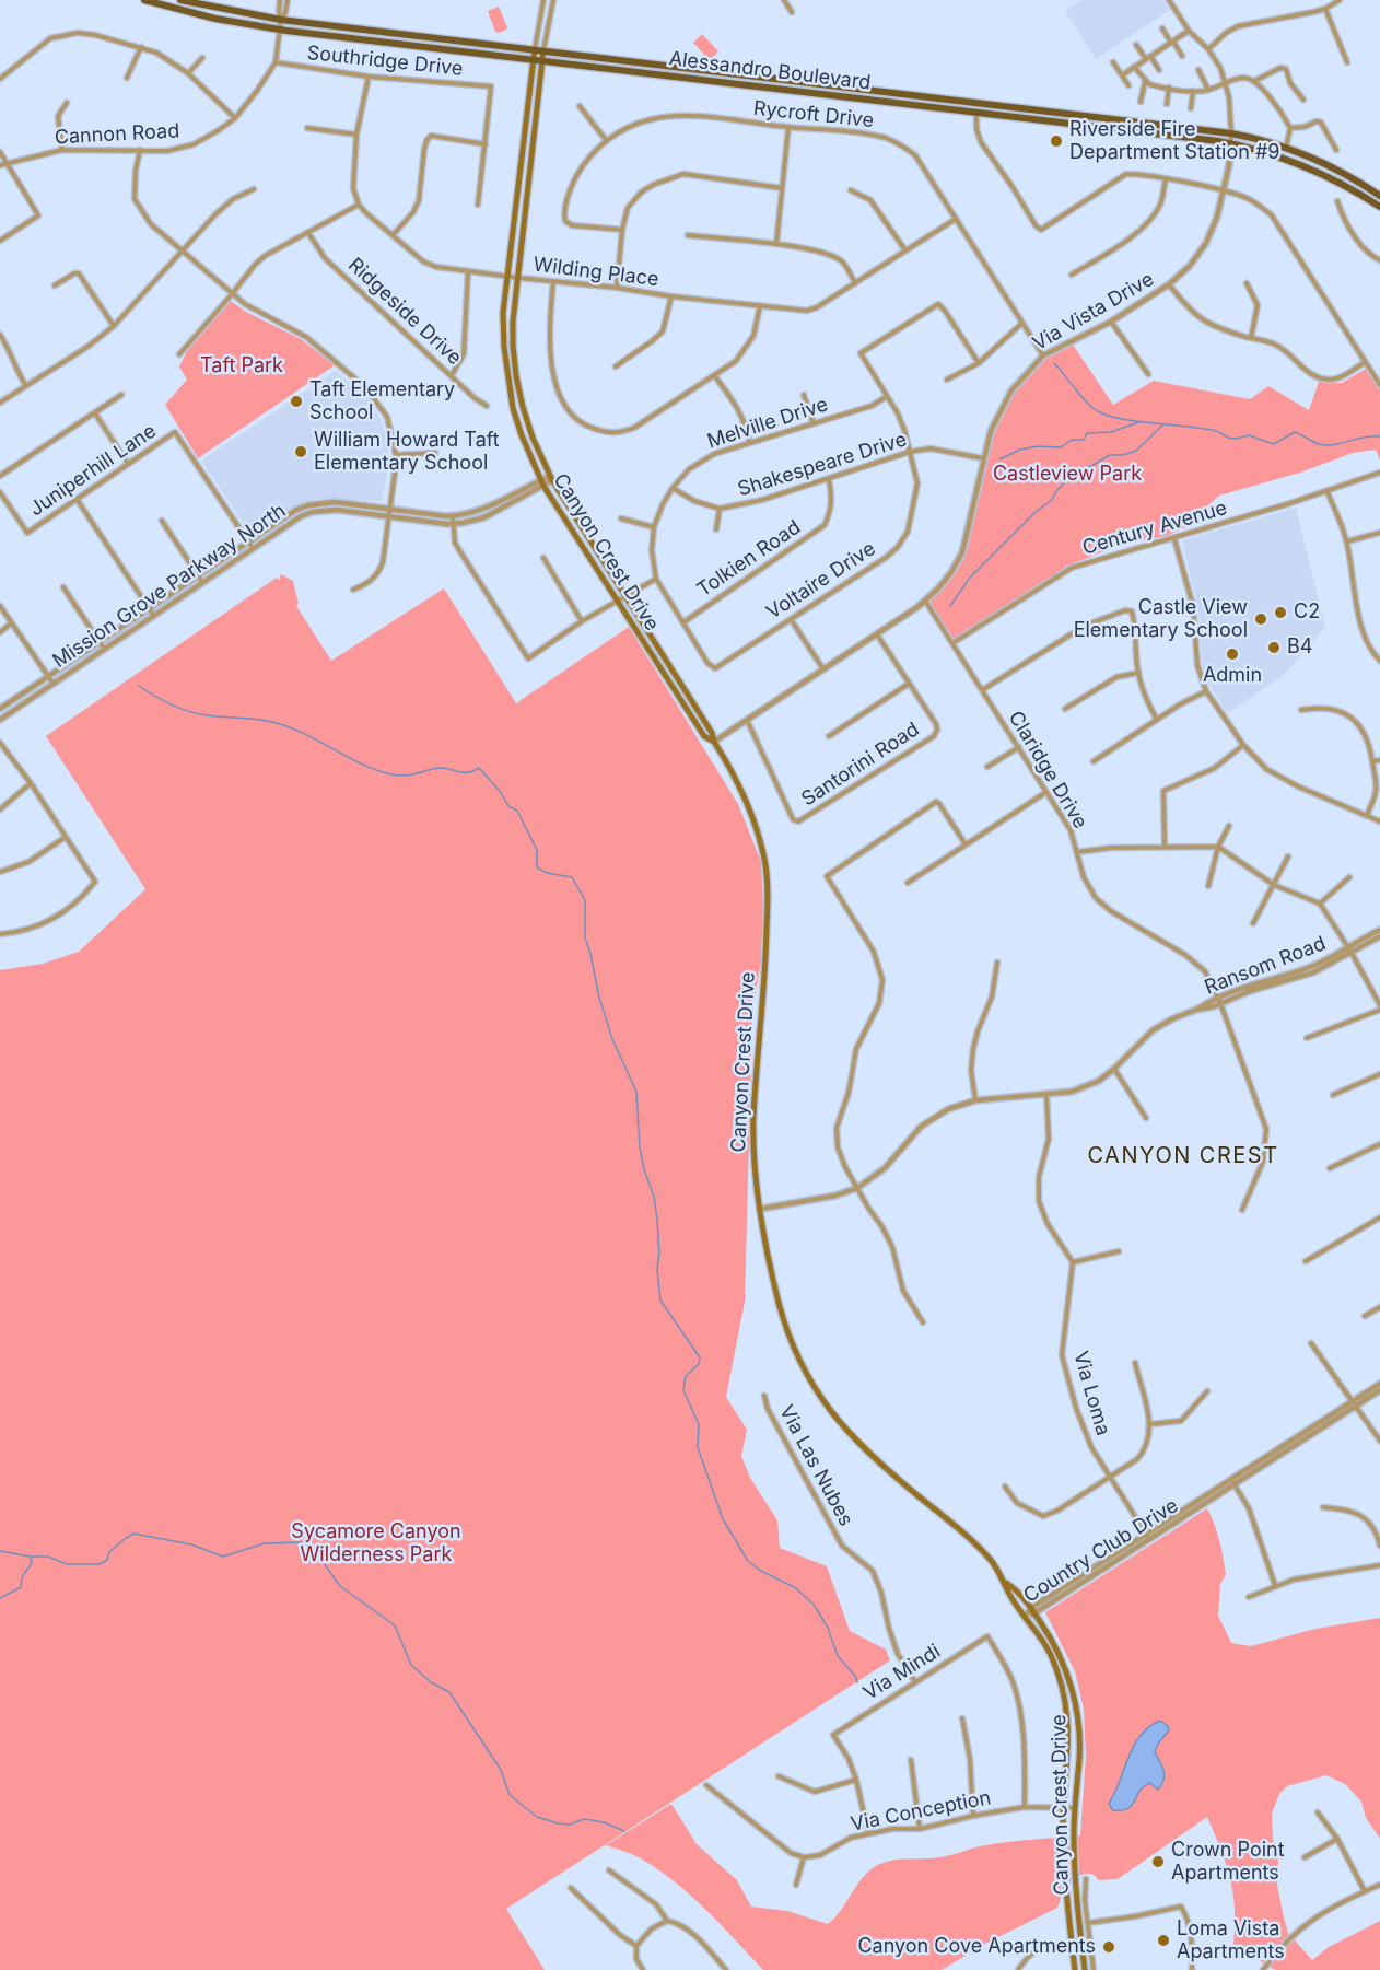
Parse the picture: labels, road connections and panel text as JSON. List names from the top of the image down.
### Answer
{
  "streets": {
    "main road": ["Alessandro Boulevard", "Canyon Crest Drive"],
    "street": [
      "Southridge Drive",
      "Rycroft Drive",
      "Cannon Road",
      "Wilding Place",
      "Ridgeside Drive",
      "Via Vista Drive",
      "Melville Drive",
      "Shakespeare Drive",
      "Juniperhill Lane",
      "Century Avenue",
      "Tolkien Road",
      "Voltaire Drive",
      "Mission Grove Parkway North",
      "Santorini Road",
      "Claridge Drive",
      "Ransom Road",
      "Via Loma",
      "Via Las Nubes",
      "Country Club Drive",
      "Via Mindi",
      "Via Conception"
    ]
  },
  "crossings": [
    ["Southridge Drive", "Cannon Road"],
    ["Alessandro Boulevard", "Cannon Road"],
    ["Alessandro Boulevard", "Via Vista Drive"],
    ["Alessandro Boulevard", "Canyon Crest Drive"],
    ["Rycroft Drive", "Wilding Place"],
    ["Rycroft Drive", "Via Vista Drive"],
    ["Wilding Place", "Canyon Crest Drive"],
    ["Via Vista Drive", "Shakespeare Drive"],
    ["Via Vista Drive", "Canyon Crest Drive"],
    ["Via Vista Drive", "Santorini Road"],
    ["Via Vista Drive", "Claridge Drive"],
    ["Melville Drive", "Shakespeare Drive"],
    ["Melville Drive", "Tolkien Road"],
    ["Melville Drive", "Voltaire Drive"],
    ["Shakespeare Drive", "Tolkien Road"],
    ["Shakespeare Drive", "Voltaire Drive"],
    ["Juniperhill Lane", "Mission Grove Parkway North"],
    ["Century Avenue", "Claridge Drive"],
    ["Canyon Crest Drive", "Mission Grove Parkway North"],
    ["Canyon Crest Drive", "Ransom Road"],
    ["Canyon Crest Drive", "Country Club Drive"],
    ["Canyon Crest Drive", "Via Conception"],
    ["Claridge Drive", "Ransom Road"],
    ["Via Loma", "Country Club Drive"],
    ["Via Las Nubes", "Via Mindi"],
    ["Via Mindi", "Via Conception"]
  ],
  "districts": ["CANYON CREST"],
  "parks": ["Taft Park", "Castleview Park", "Sycamore Canyon Wilderness Park"],
  "places": [
    "Riverside Fire Department Station #9",
    "Taft Elementary School",
    "William Howard Taft Elementary School",
    "C2",
    "Castle View Elementary School",
    "B4",
    "Admin",
    "Crown Point Apartments",
    "Loma Vista Apartments",
    "Canyon Cove Apartments"
  ]
}
